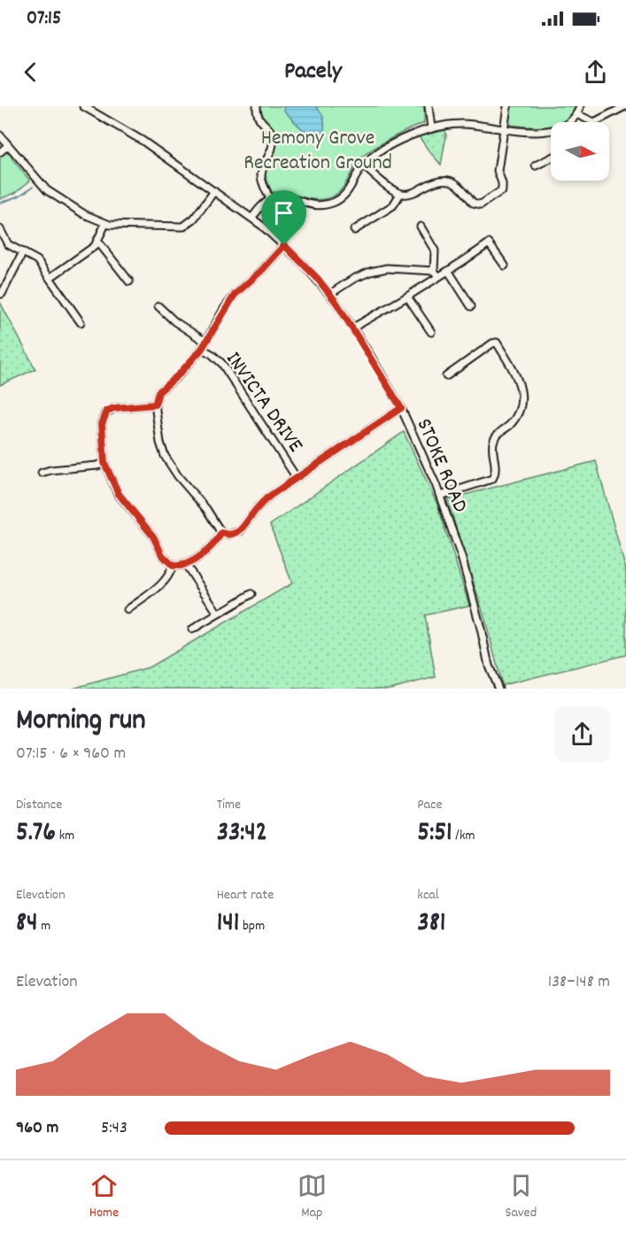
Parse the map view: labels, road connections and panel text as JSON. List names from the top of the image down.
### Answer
{
  "streets": {
    "street": ["INVICTA DRIVE", "STOKE ROAD"]
  },
  "parks": ["Hemony Grove Recreation Ground"],
  "north": "right",
  "page": {
    "status": "07:15",
    "header": "Pacely",
    "heading": ["Morning run", "07:15 · 6 × 960 m"],
    "stats": [
      ["Distance", "5.76 km"],
      ["Time", "33:42"],
      ["Pace", "5:51 /km"],
      ["Elevation", "84 m"],
      ["Heart rate", "141 bpm"],
      ["kcal", "381"]
    ],
    "chart": ["Elevation", "138–148 m"],
    "list": [
      {
        "name": "960 m",
        "note": "5:43"
      }
    ],
    "tabs": ["Home", "Map", "Saved"]
  }
}
